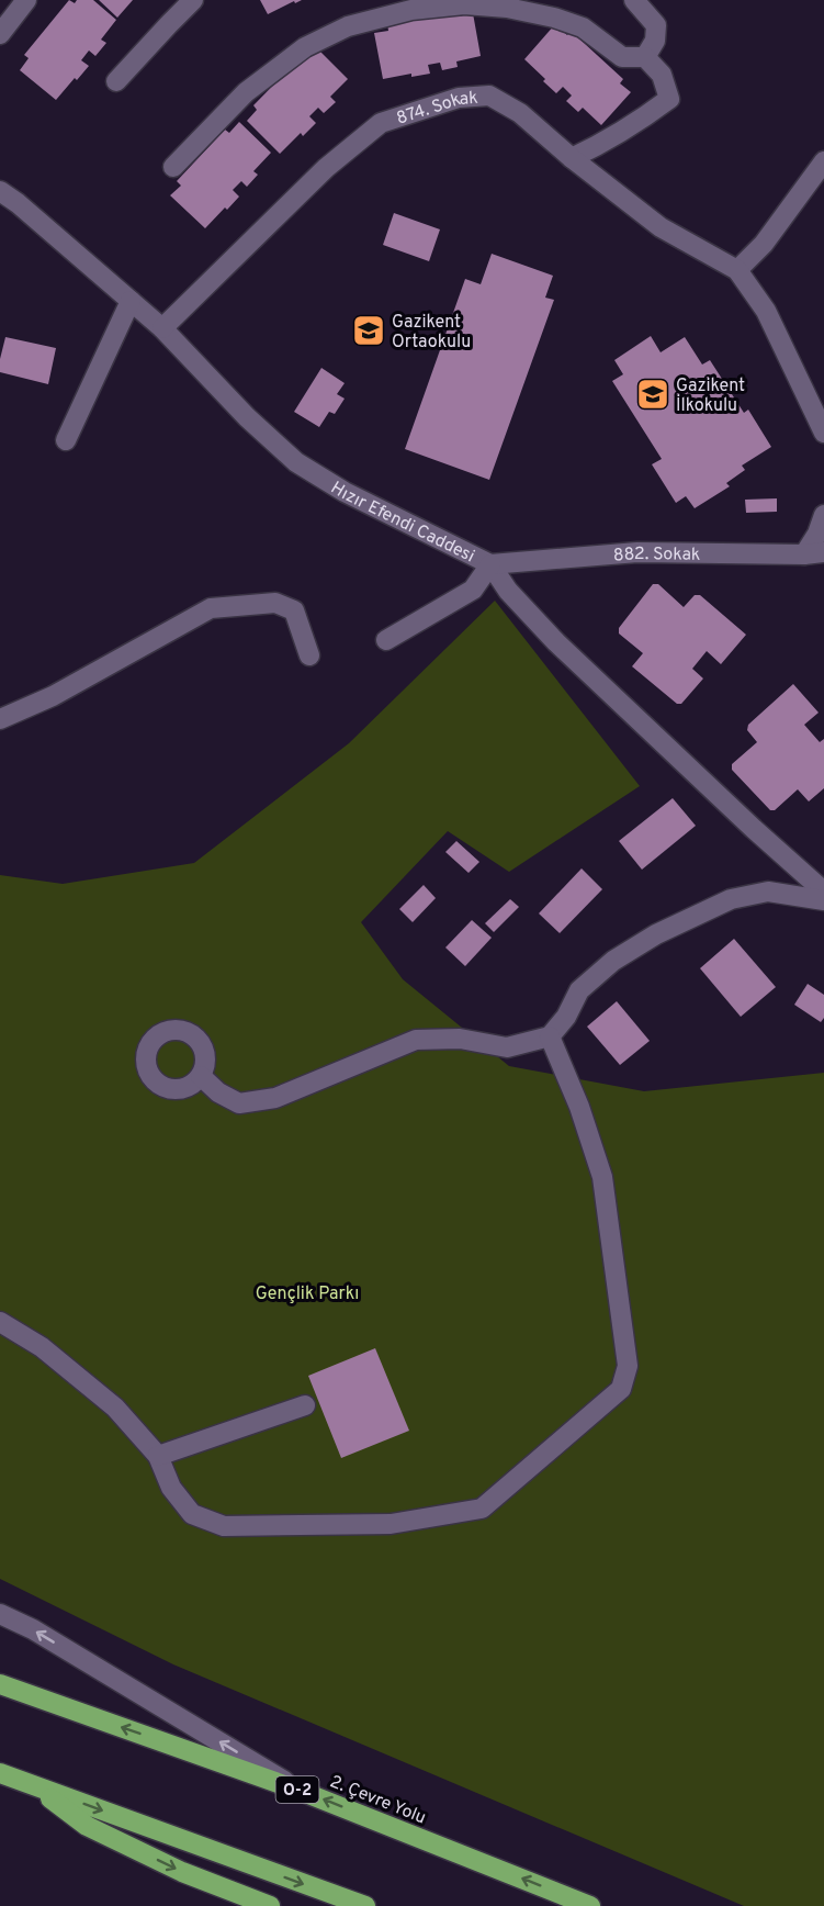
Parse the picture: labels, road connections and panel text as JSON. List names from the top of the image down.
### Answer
{
  "streets": {
    "highway": ["O-2", "2. Çevre Yolu"],
    "street": ["874. Sokak", "Hızır Efendi Caddesi", "882. Sokak"]
  },
  "crossings": [
    ["874. Sokak", "Hızır Efendi Caddesi"],
    ["Hızır Efendi Caddesi", "882. Sokak"]
  ],
  "parks": ["Gençlik Parkı"],
  "places": {
    "school or university": ["Gazikent Ortaokulu", "Gazikent İlkokulu"]
  }
}
